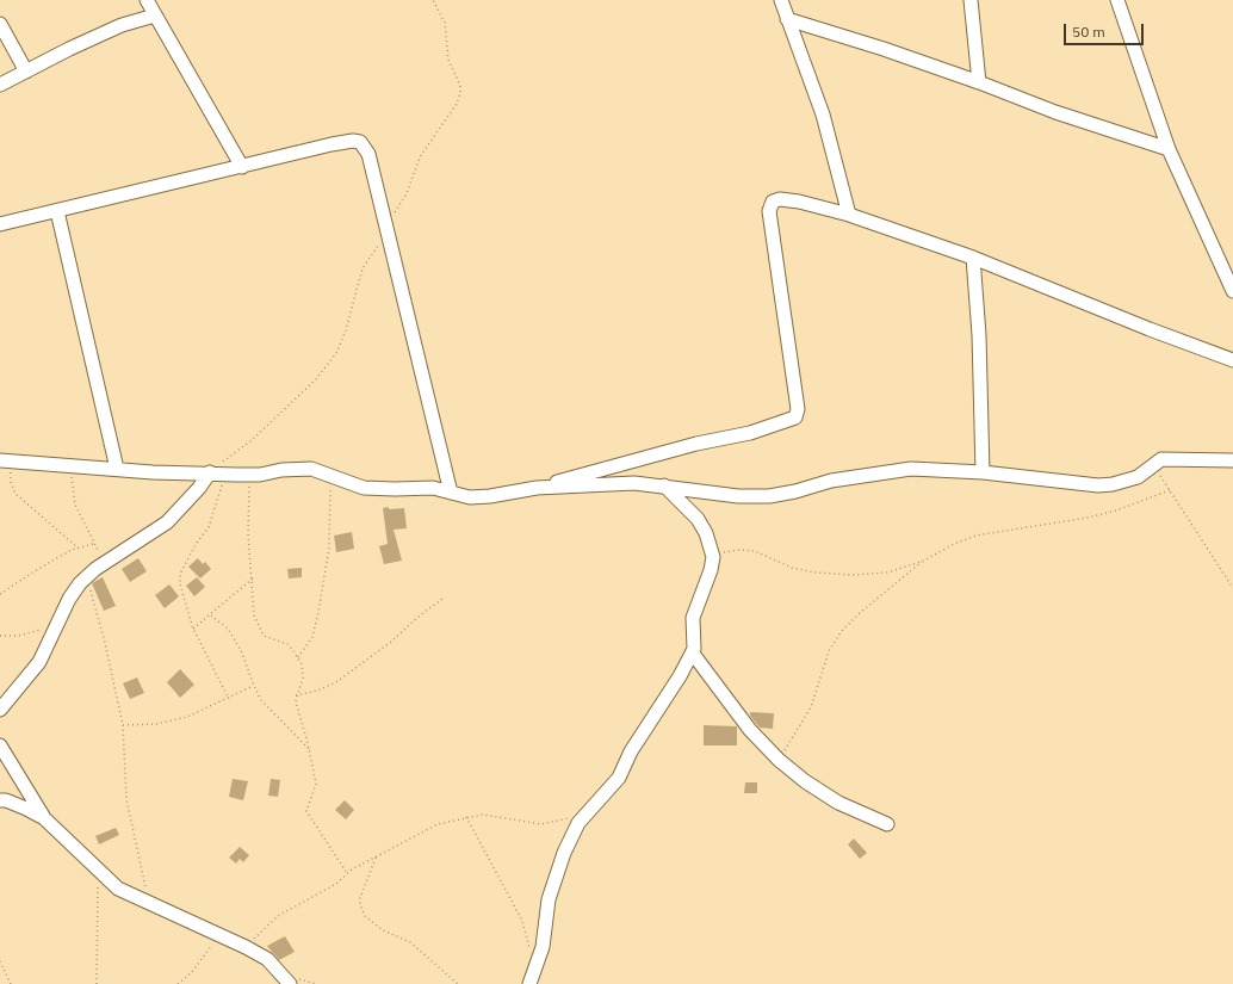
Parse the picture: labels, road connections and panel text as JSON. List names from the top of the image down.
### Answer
{
  "scale_bar": "50 m"
}
